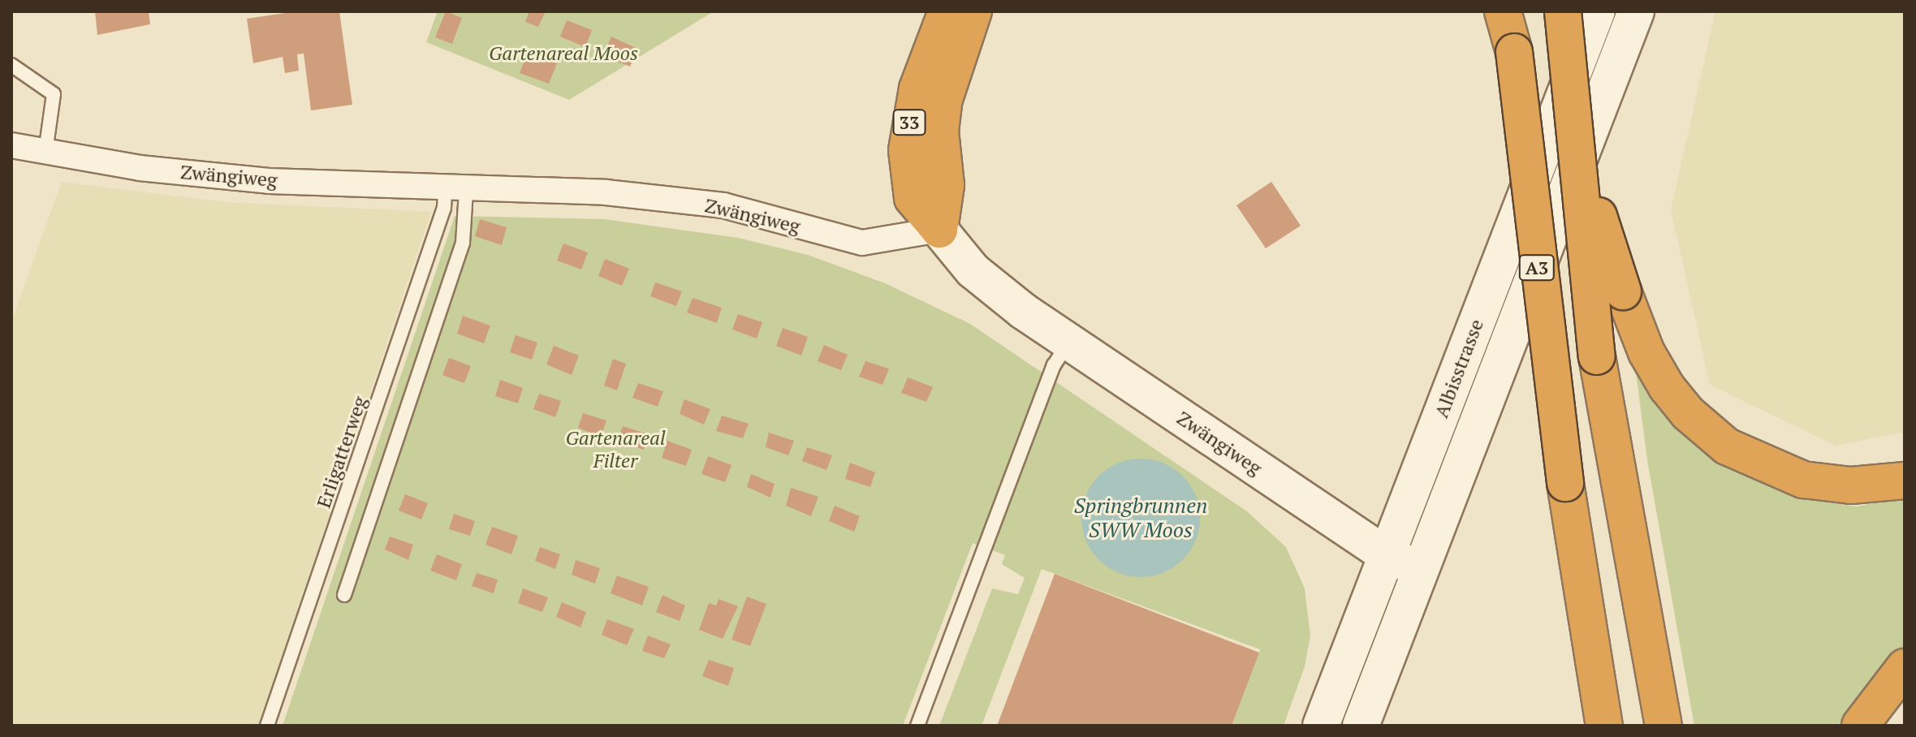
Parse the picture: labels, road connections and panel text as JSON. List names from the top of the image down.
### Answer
{
  "streets": {
    "highway": ["33", "A3"],
    "main road": ["Zwängiweg", "Albisstrasse"],
    "lane": ["Erligatterweg"]
  },
  "crossings": [
    ["33", "Zwängiweg"],
    ["Zwängiweg", "Albisstrasse"],
    ["Zwängiweg", "Erligatterweg"]
  ],
  "water": ["Springbrunnen SWW Moos"],
  "parks": ["Gartenareal Moos", "Gartenareal Filter"]
}
